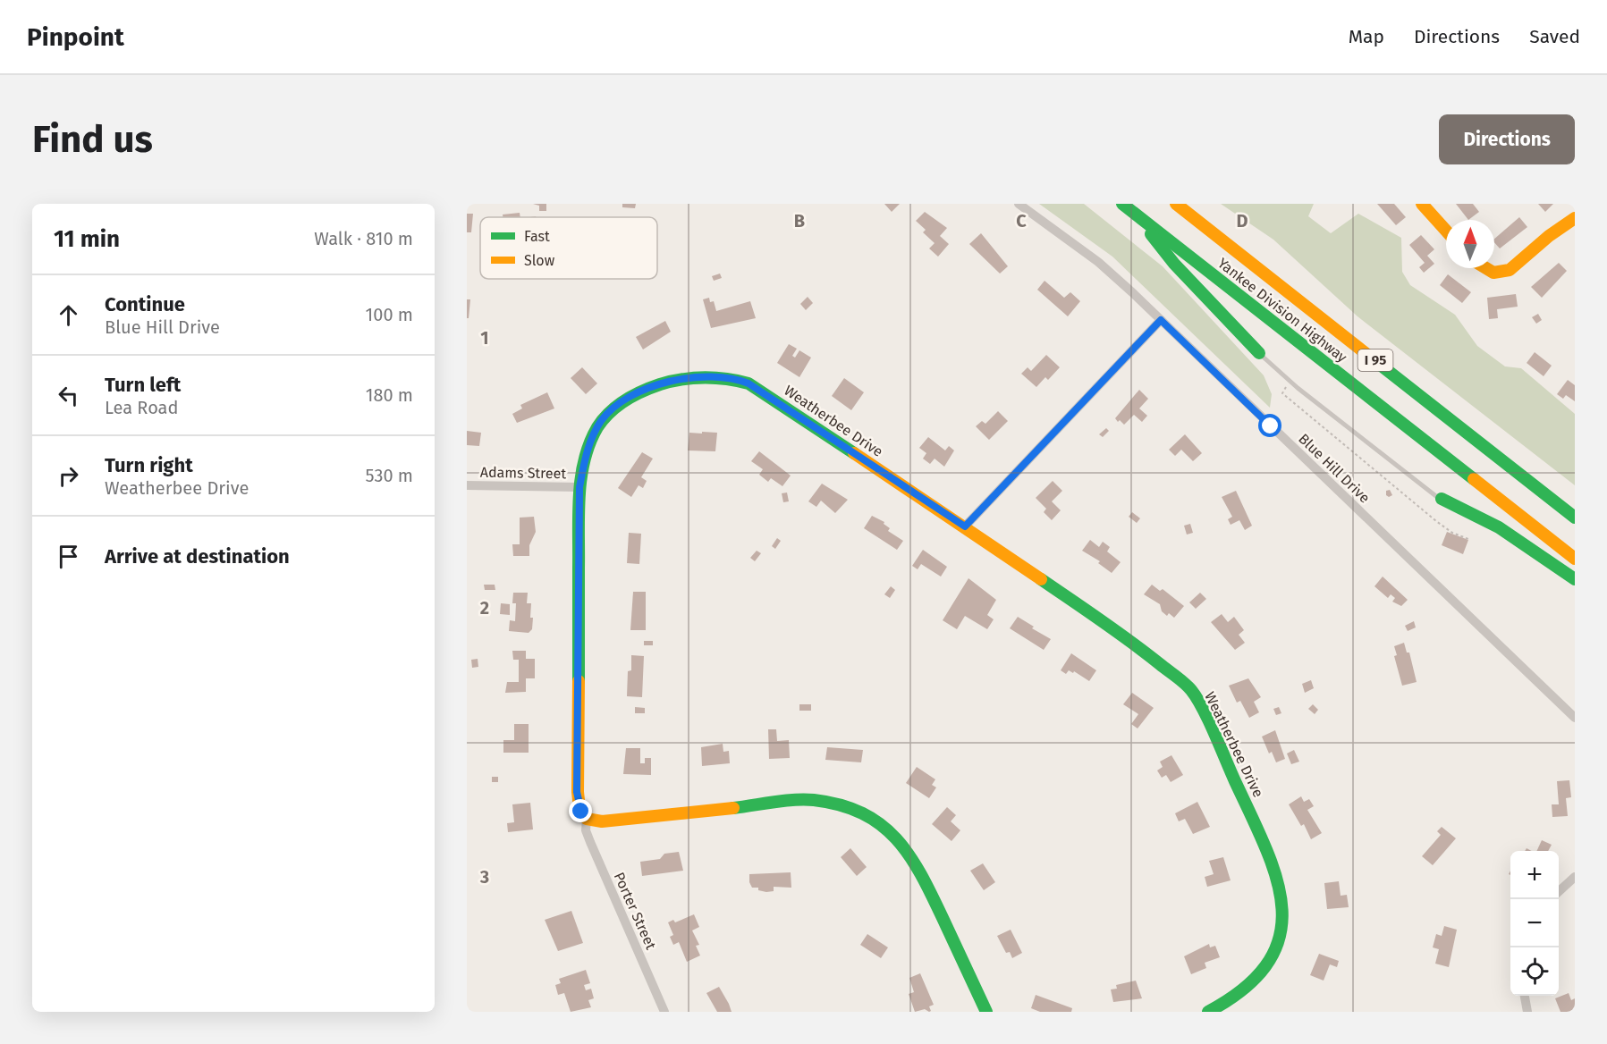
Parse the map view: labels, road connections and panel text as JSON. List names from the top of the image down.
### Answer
{
  "streets": {
    "main road": ["Yankee Division Highway", "I 95", "Weatherbee Drive"],
    "street": ["Blue Hill Drive", "Adams Street", "Porter Street"]
  },
  "crossings": [
    ["Weatherbee Drive", "Adams Street"],
    ["Weatherbee Drive", "Porter Street"]
  ],
  "legend": ["Fast", "Slow"],
  "north": "top",
  "page": {
    "header": "Pinpoint",
    "nav": ["Map", "Directions", "Saved"],
    "buttons": "Directions",
    "title": "Find us",
    "heading": ["11 min", "Walk · 810 m"],
    "list": [
      ["Continue", "Blue Hill Drive", "100 m"],
      ["Turn left", "Lea Road", "180 m"],
      ["Turn right", "Weatherbee Drive", "530 m"],
      "Arrive at destination"
    ],
    "map_buttons": ["+", "−"]
  },
  "grid": {
    "columns": ["B", "C", "D"],
    "rows": ["1", "2", "3"]
  }
}
